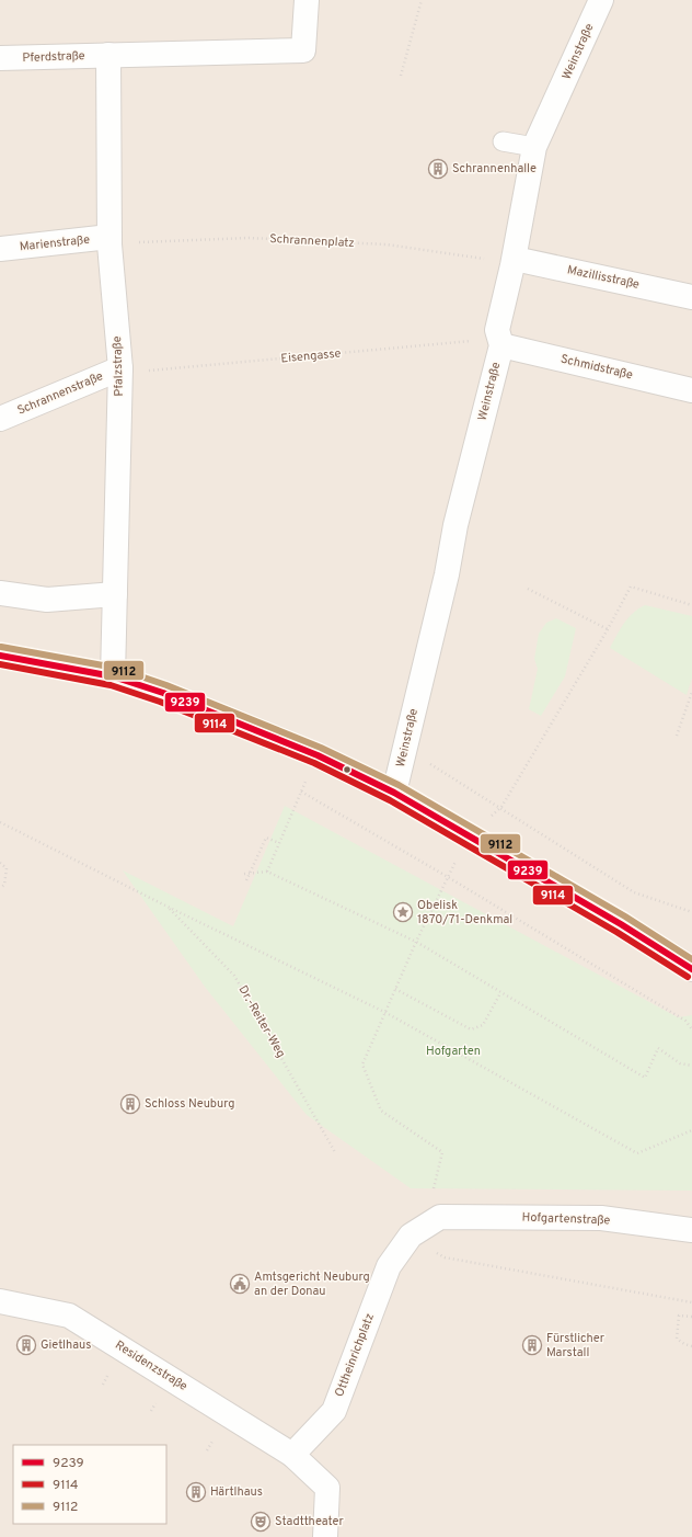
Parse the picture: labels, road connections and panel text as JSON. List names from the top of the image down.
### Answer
{
  "streets": {
    "street": [
      "Weinstraße",
      "Pferdstraße",
      "Marienstraße",
      "Mazillisstraße",
      "Pfalzstraße",
      "Schmidstraße",
      "Schrannenstraße",
      "Hofgartenstraße",
      "Ottheinrichplatz",
      "Residenzstraße"
    ],
    "path": ["Schrannenplatz", "Eisengasse", "Dr.-Reiter-Weg"]
  },
  "crossings": [
    ["Weinstraße", "Schrannenplatz"],
    ["Weinstraße", "Mazillisstraße"],
    ["Weinstraße", "Eisengasse"],
    ["Weinstraße", "Schmidstraße"],
    ["Pferdstraße", "Pfalzstraße"],
    ["Schrannenplatz", "Marienstraße"],
    ["Schrannenplatz", "Mazillisstraße"],
    ["Schrannenplatz", "Pfalzstraße"],
    ["Marienstraße", "Pfalzstraße"],
    ["Eisengasse", "Pfalzstraße"],
    ["Eisengasse", "Schmidstraße"],
    ["Eisengasse", "Schrannenstraße"],
    ["Pfalzstraße", "Schrannenstraße"],
    ["Hofgartenstraße", "Ottheinrichplatz"],
    ["Ottheinrichplatz", "Residenzstraße"]
  ],
  "parks": ["Hofgarten"],
  "places": {
    "building": [
      "Schrannenhalle",
      "Schloss Neuburg",
      "Gietlhaus",
      "Fürstlicher Marstall",
      "Härtlhaus"
    ],
    "place": ["Obelisk 1870/71-Denkmal"],
    "public building": ["Amtsgericht Neuburg an der Donau"],
    "theatre": ["Stadttheater"]
  },
  "lines": ["transit line 9112", "transit line 9239", "transit line 9114"],
  "legend": ["9239", "9114", "9112"]
}
